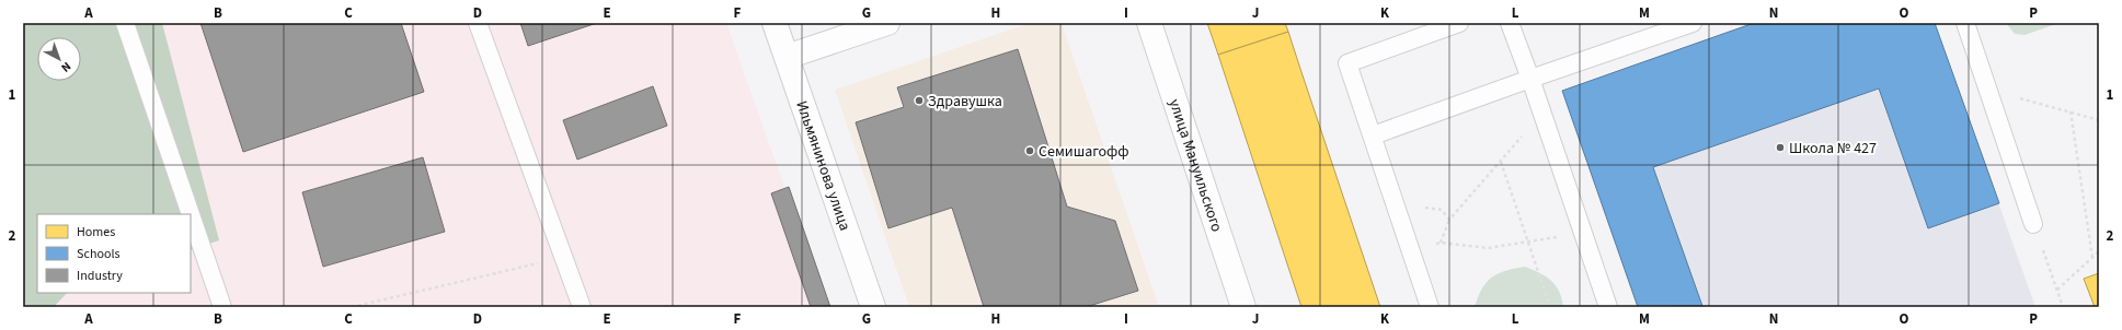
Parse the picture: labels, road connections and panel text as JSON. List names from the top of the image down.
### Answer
{
  "streets": {
    "street": ["Ильмянинова улица", "улица Мануильского"]
  },
  "places": ["Здравушка", "Школа № 427", "Семишагофф"],
  "legend": ["Homes", "Schools", "Industry"],
  "north": "bottom right",
  "grid": {
    "columns": [
      "A",
      "B",
      "C",
      "D",
      "E",
      "F",
      "G",
      "H",
      "I",
      "J",
      "K",
      "L",
      "M",
      "N",
      "O",
      "P"
    ],
    "rows": ["1", "2"]
  }
}
